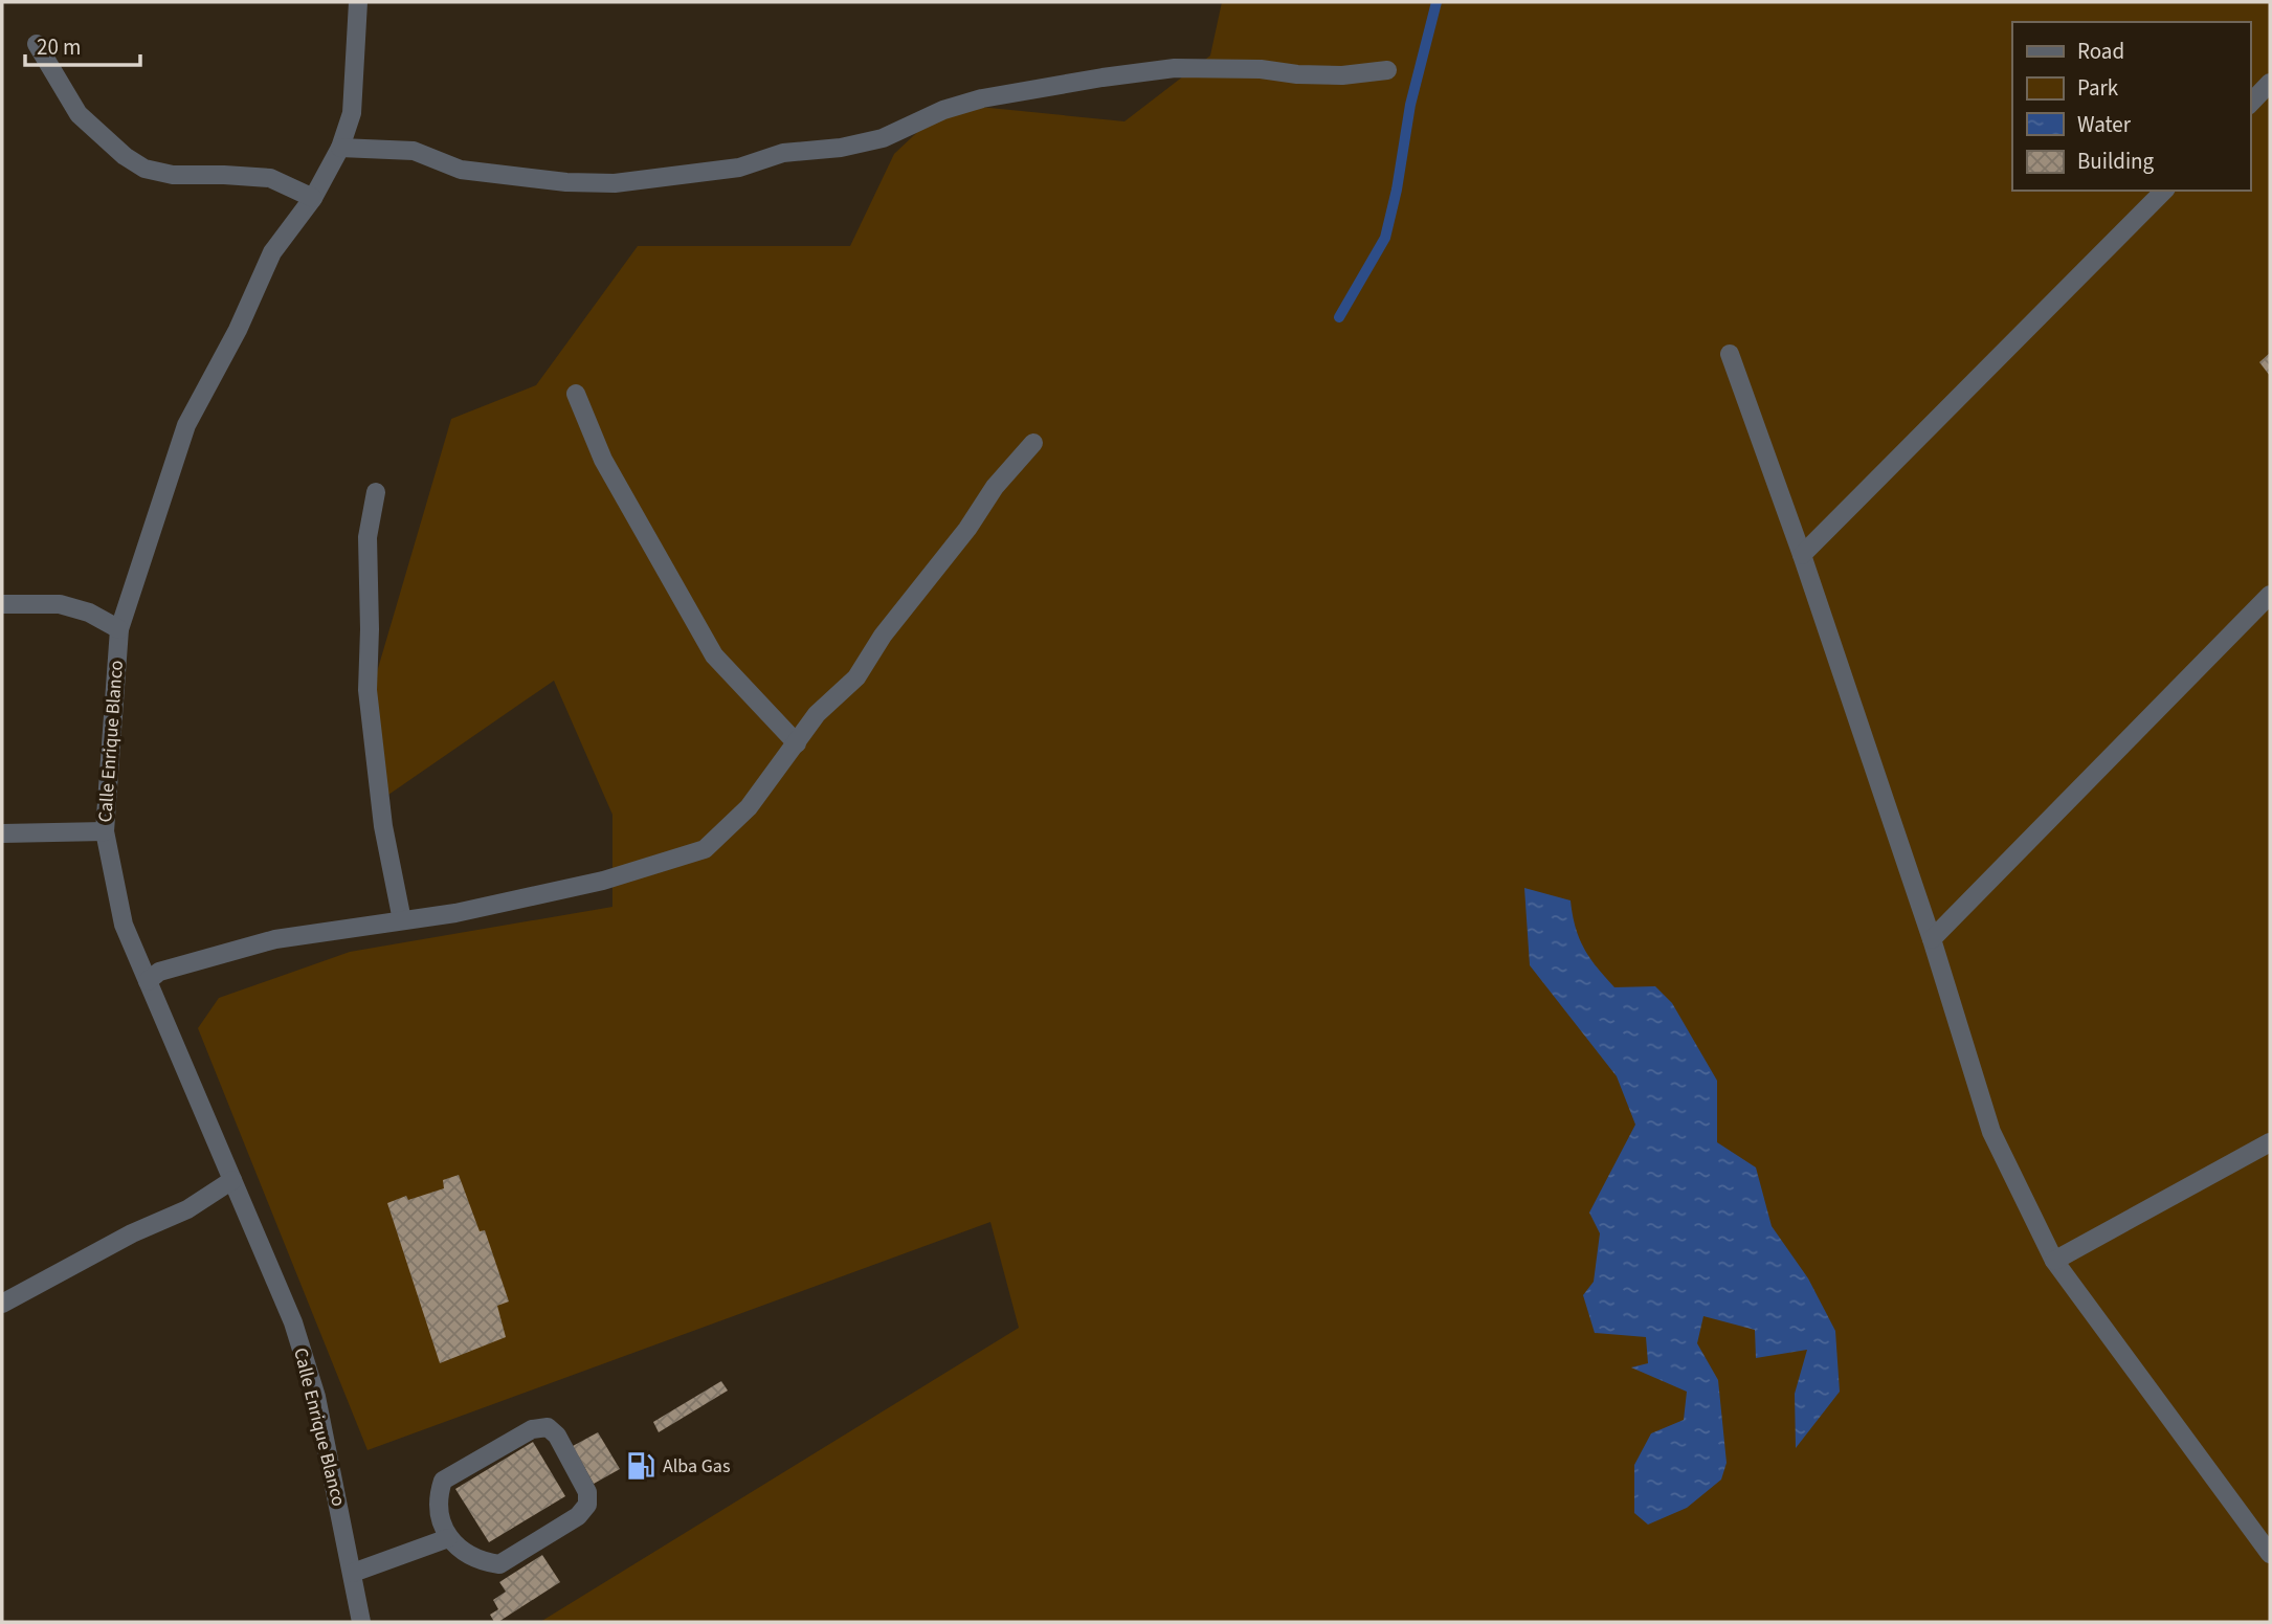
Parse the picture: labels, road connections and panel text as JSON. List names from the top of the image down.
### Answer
{
  "streets": {
    "street": ["Calle Enrique Blanco"]
  },
  "places": {
    "fuel station": ["Alba Gas"]
  },
  "legend": [
    "Road",
    "Park",
    "Water",
    "Building"
  ],
  "scale_bar": "20 m"
}
